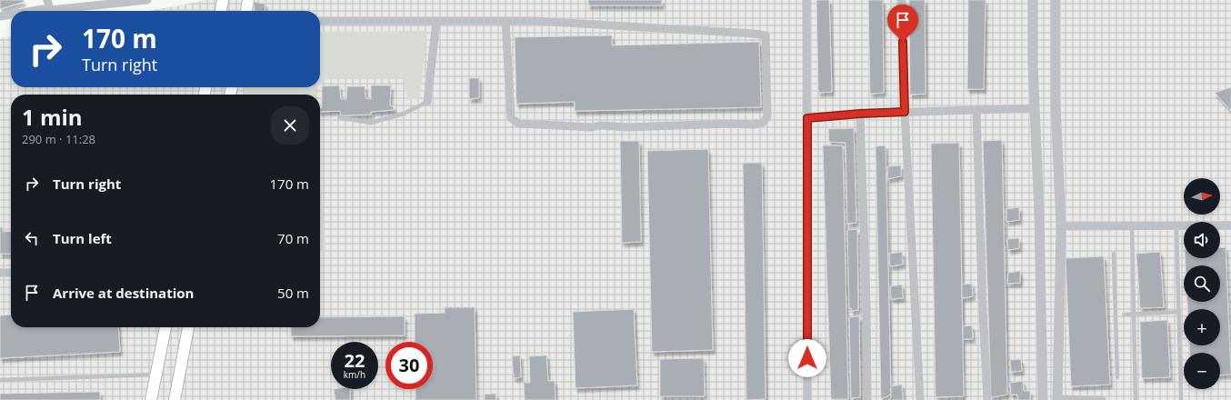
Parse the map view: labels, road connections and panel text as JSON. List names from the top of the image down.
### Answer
{
  "north": "right",
  "page": {
    "turn": ["170 m", "Turn right"],
    "heading": ["1 min", "290 m · 11:28"],
    "list": [
      {
        "name": "Turn right",
        "value": "170 m"
      },
      {
        "name": "Turn left",
        "value": "70 m"
      },
      {
        "name": "Arrive at destination",
        "value": "50 m"
      }
    ],
    "map_buttons": ["+", "−"],
    "speed": "22 km/h",
    "limit": "30"
  }
}
